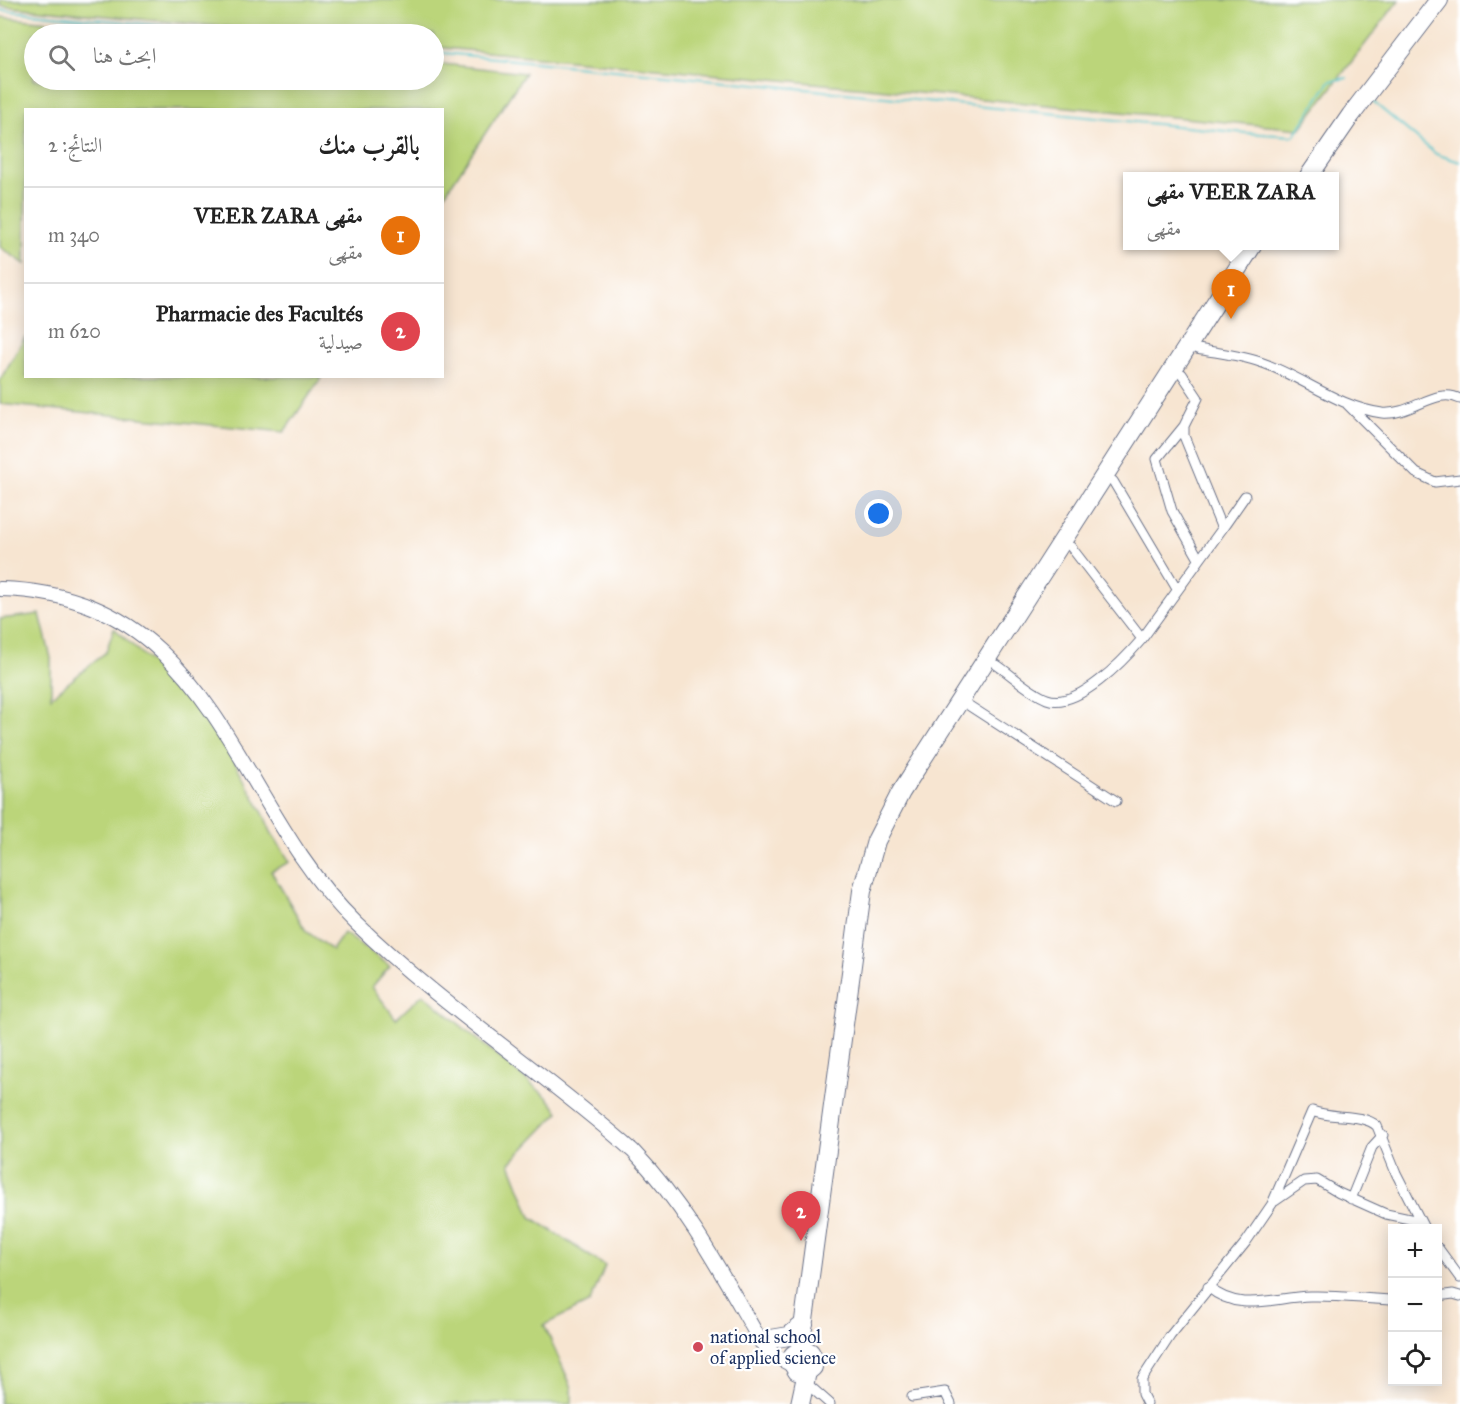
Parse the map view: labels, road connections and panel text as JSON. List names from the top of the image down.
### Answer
{
  "places": ["national school of applied science"],
  "page": {
    "search": "ابحث هنا",
    "heading": ["بالقرب منك", "النتائج: 2"],
    "popup": ["مقهى VEER ZARA", "مقهى"],
    "list": [
      {
        "mark": "1",
        "name": "مقهى VEER ZARA",
        "note": "مقهى",
        "value": "340 m"
      },
      {
        "mark": "2",
        "name": "Pharmacie des Facultés",
        "note": "صيدلية",
        "value": "620 m"
      }
    ],
    "pins": ["1", "2"],
    "map_buttons": ["+", "−"]
  }
}
